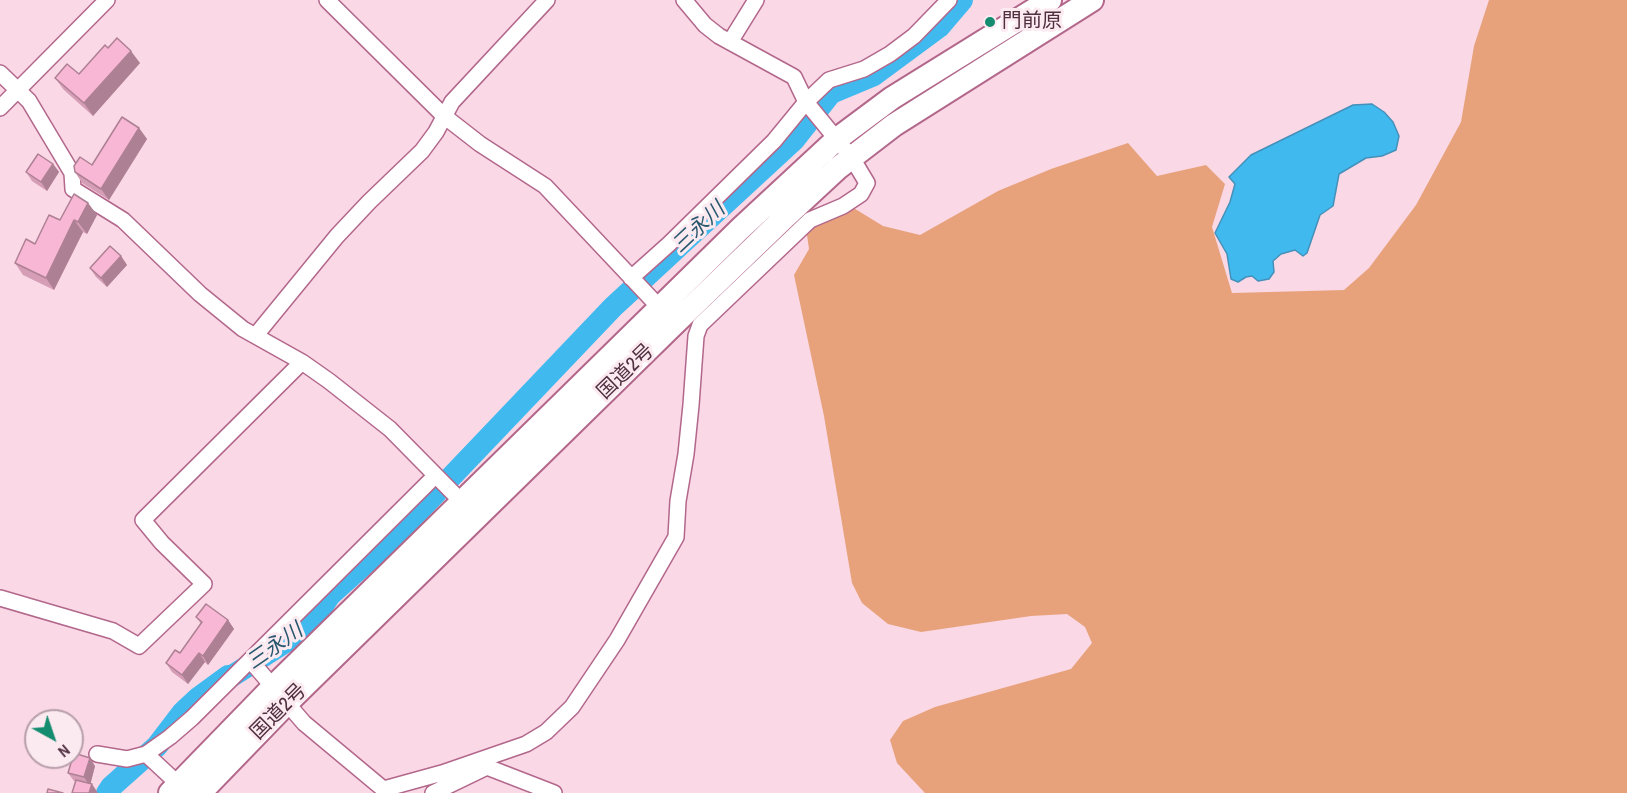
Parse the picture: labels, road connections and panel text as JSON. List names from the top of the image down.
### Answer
{
  "streets": {
    "highway": ["国道2号"]
  },
  "water": ["三永川"],
  "places": ["門前原"],
  "north": "bottom right"
}
